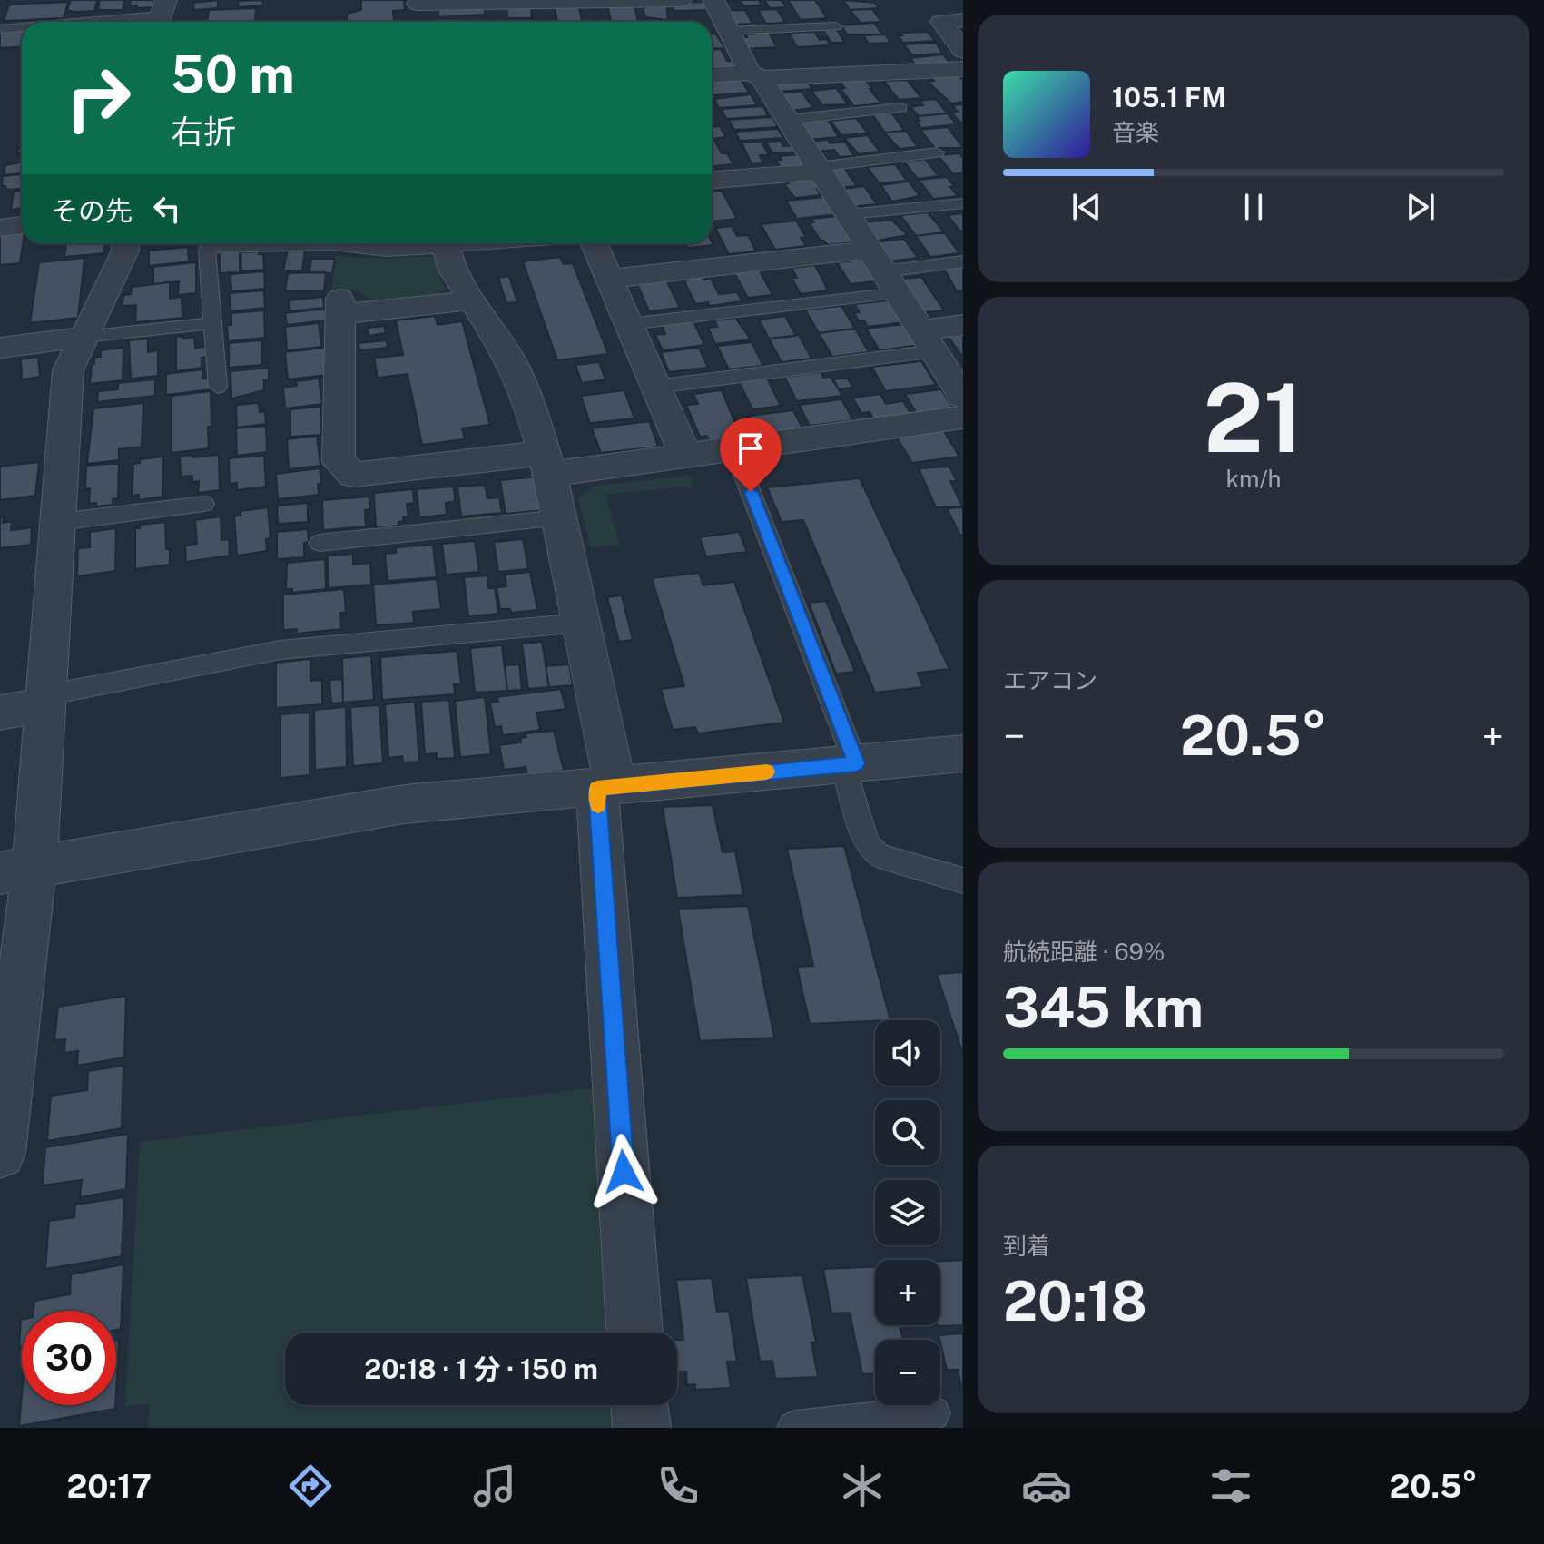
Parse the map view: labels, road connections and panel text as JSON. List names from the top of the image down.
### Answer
{
  "page": {
    "turn": ["50 m", "右折"],
    "song": ["105.1 FM", "音楽"],
    "then": "その先",
    "tile": [
      ["21", "km/h"],
      "エアコン",
      ["航続距離 · 69%", "345 km"],
      ["到着", "20:18"]
    ],
    "heat": ["−", "20.5°", "+"],
    "map_buttons": ["+", "−"],
    "limit": "30",
    "trip": "20:18 · 1 分 · 150 m",
    "tabs": ["20:17", "20.5°"]
  }
}
